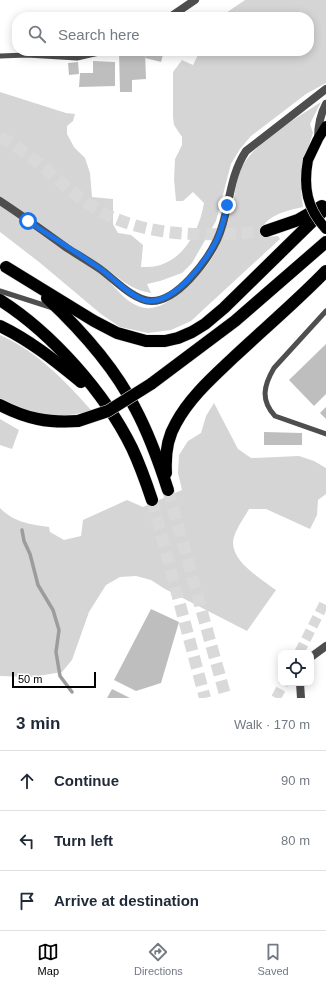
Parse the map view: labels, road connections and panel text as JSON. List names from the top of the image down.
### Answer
{
  "scale_bar": "50 m",
  "page": {
    "search": "Search here",
    "scale": "50 m",
    "heading": ["3 min", "Walk · 170 m"],
    "list": [
      ["Continue", "90 m"],
      ["Turn left", "80 m"],
      "Arrive at destination"
    ],
    "nav": ["Map", "Directions", "Saved"]
  }
}
